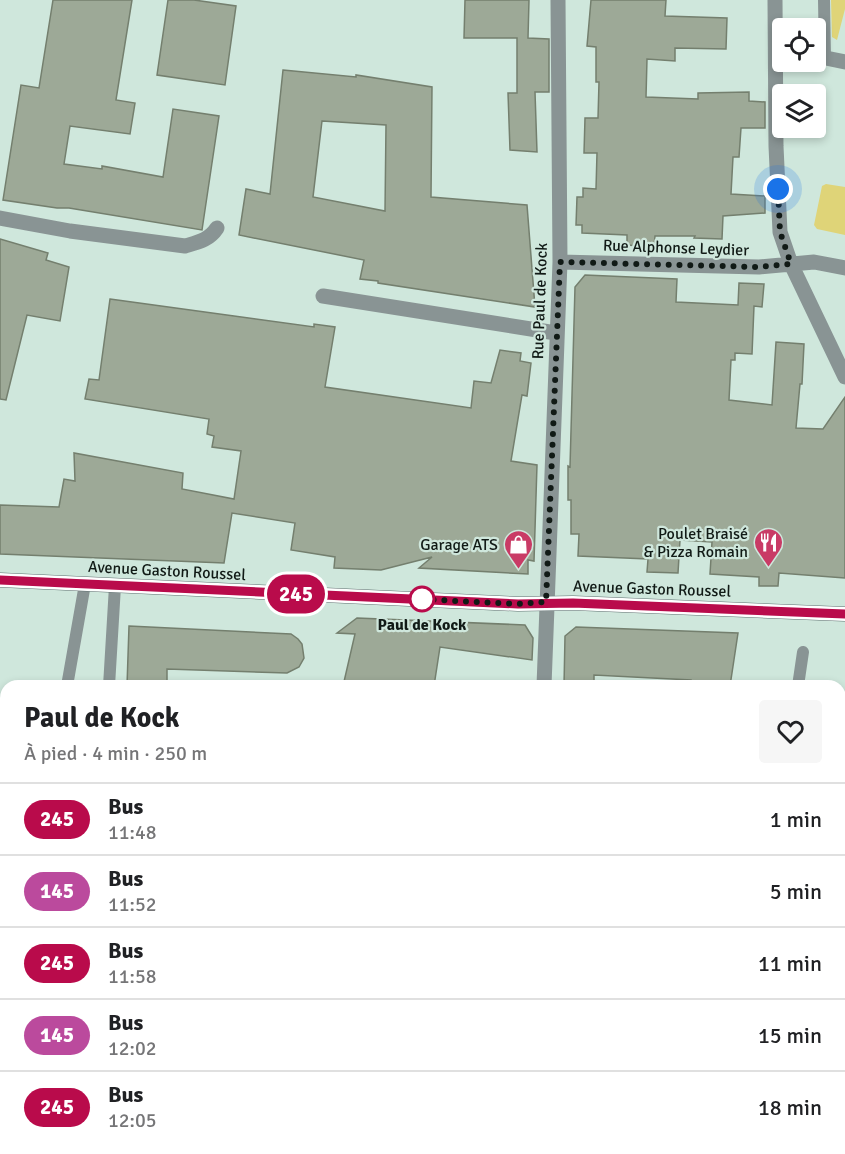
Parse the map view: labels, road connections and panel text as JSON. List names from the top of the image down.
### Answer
{
  "streets": {
    "main road": ["Avenue Gaston Roussel"],
    "street": ["Rue Alphonse Leydier", "Rue Paul de Kock"]
  },
  "crossings": [
    ["Rue Alphonse Leydier", "Rue Paul de Kock"],
    ["Rue Paul de Kock", "Avenue Gaston Roussel"]
  ],
  "places": {
    "restaurant": ["Poulet Braisé & Pizza Romain"],
    "shop": ["Garage ATS"],
    "other": ["Paul de Kock"]
  },
  "lines": ["bus line 245"],
  "page": {
    "on_map": "245",
    "heading": ["Paul de Kock", "À pied · 4 min · 250 m"],
    "list": [
      {
        "mark": "245",
        "name": "Bus",
        "note": "11:48",
        "value": "1 min"
      },
      {
        "mark": "145",
        "name": "Bus",
        "note": "11:52",
        "value": "5 min"
      },
      {
        "mark": "245",
        "name": "Bus",
        "note": "11:58",
        "value": "11 min"
      },
      {
        "mark": "145",
        "name": "Bus",
        "note": "12:02",
        "value": "15 min"
      },
      {
        "mark": "245",
        "name": "Bus",
        "note": "12:05",
        "value": "18 min"
      }
    ]
  }
}
